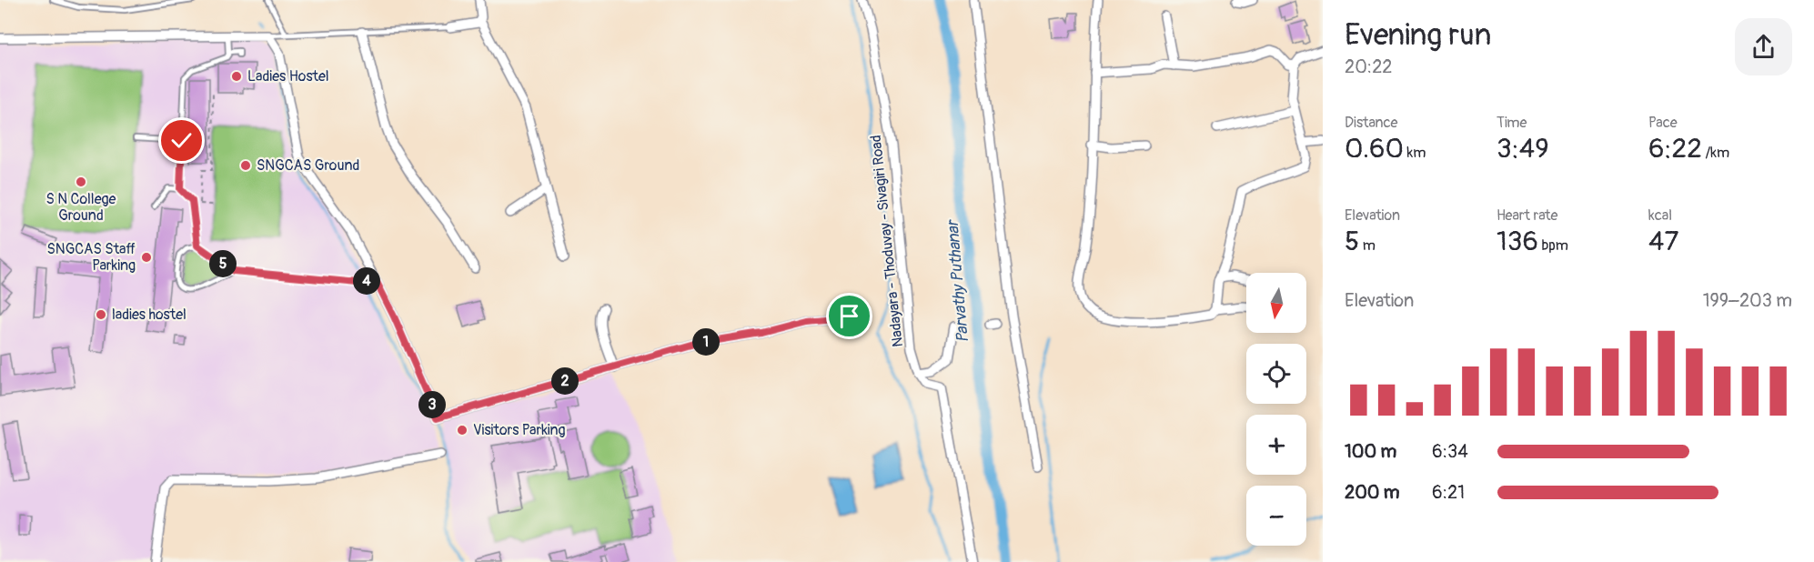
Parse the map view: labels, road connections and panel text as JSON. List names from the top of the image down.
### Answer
{
  "streets": {
    "street": ["Nadayara - Thoduvay - Sivagiri Road"]
  },
  "water": ["Parvathy Puthanar"],
  "places": [
    "Ladies Hostel",
    "SNGCAS Ground",
    "S N College Ground",
    "SNGCAS Staff Parking",
    "ladies hostel",
    "Visitors Parking"
  ],
  "north": "bottom",
  "page": {
    "heading": ["Evening run", "20:22"],
    "stats": [
      ["Distance", "0.60 km"],
      ["Time", "3:49"],
      ["Pace", "6:22 /km"],
      ["Elevation", "5 m"],
      ["Heart rate", "136 bpm"],
      ["kcal", "47"]
    ],
    "pins": [
      "5",
      "4",
      "1",
      "2",
      "3"
    ],
    "map_buttons": ["+", "−"],
    "chart": ["Elevation", "199–203 m"],
    "list": [
      {
        "name": "100 m",
        "note": "6:34"
      },
      {
        "name": "200 m",
        "note": "6:21"
      }
    ]
  }
}
